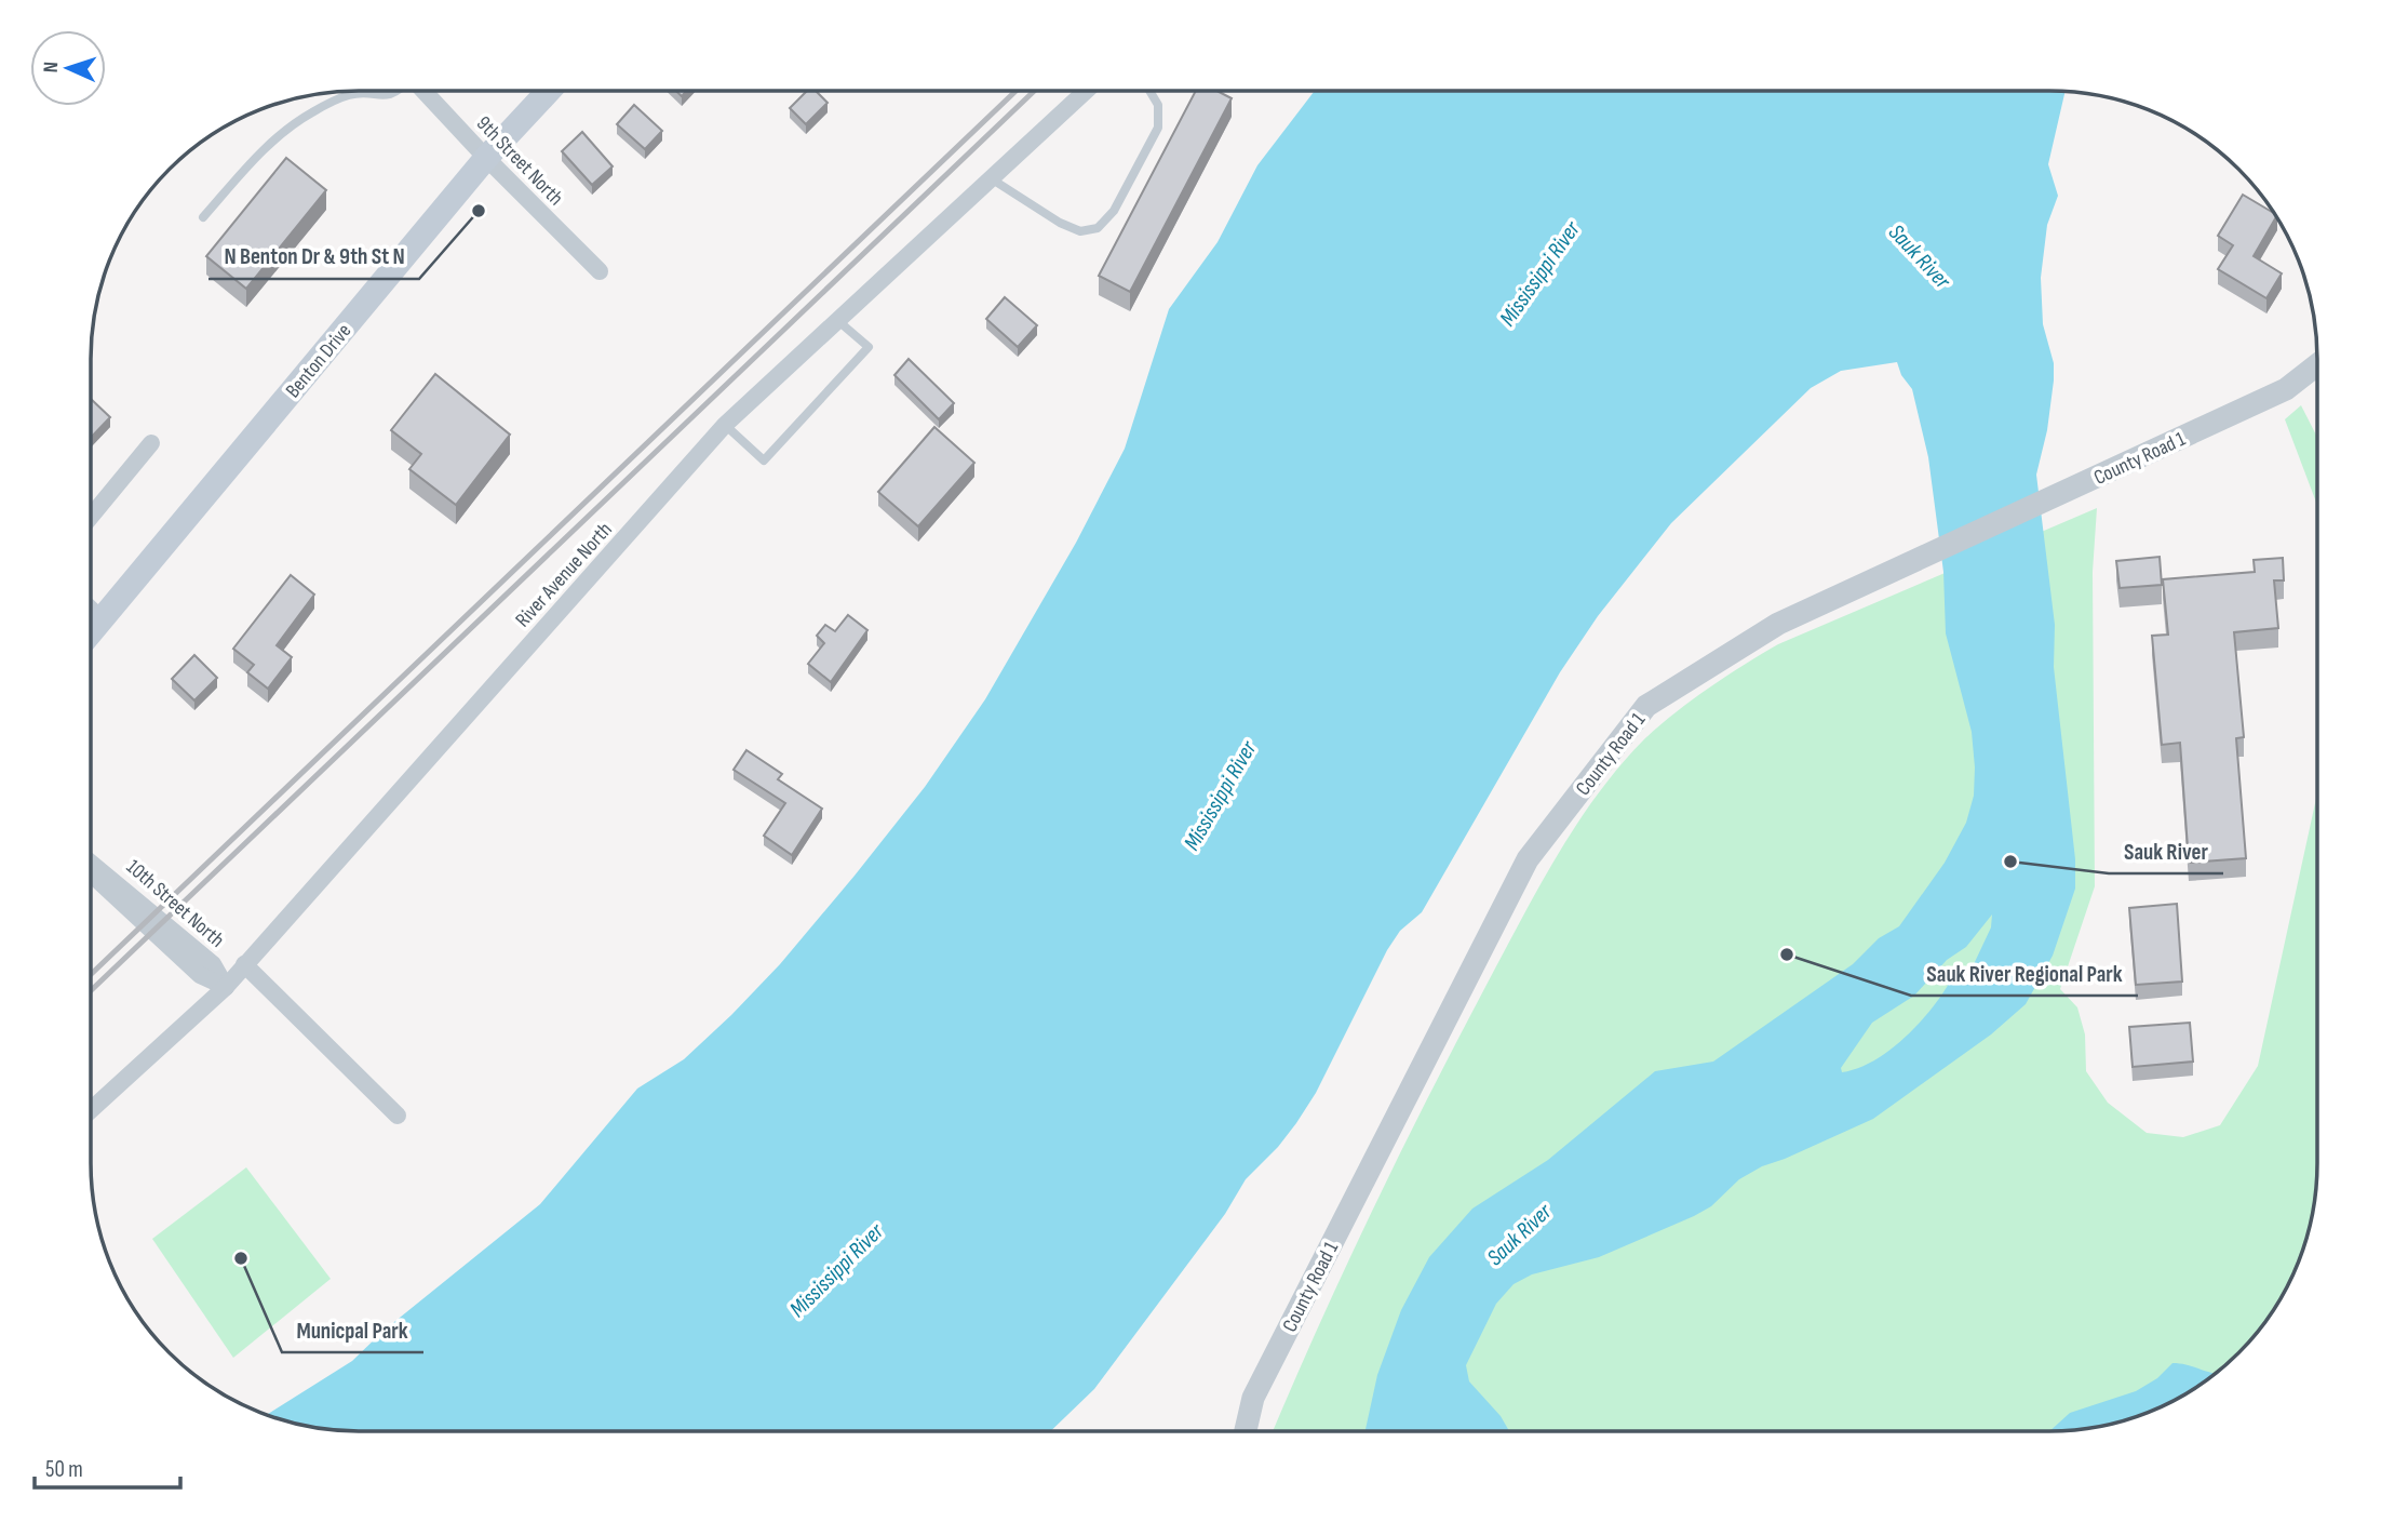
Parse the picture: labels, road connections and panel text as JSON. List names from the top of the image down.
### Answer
{
  "streets": {
    "main road": ["Benton Drive"],
    "street": [
      "9th Street North",
      "County Road 1",
      "River Avenue North",
      "10th Street North"
    ]
  },
  "crossings": [
    ["9th Street North", "Benton Drive"],
    ["River Avenue North", "10th Street North"]
  ],
  "water": ["Sauk River", "Mississippi River"],
  "places": [
    "N Benton Dr & 9th St N",
    "Sauk River",
    "Sauk River Regional Park",
    "Municpal Park"
  ],
  "scale_bar": "50 m",
  "north": "left"
}
